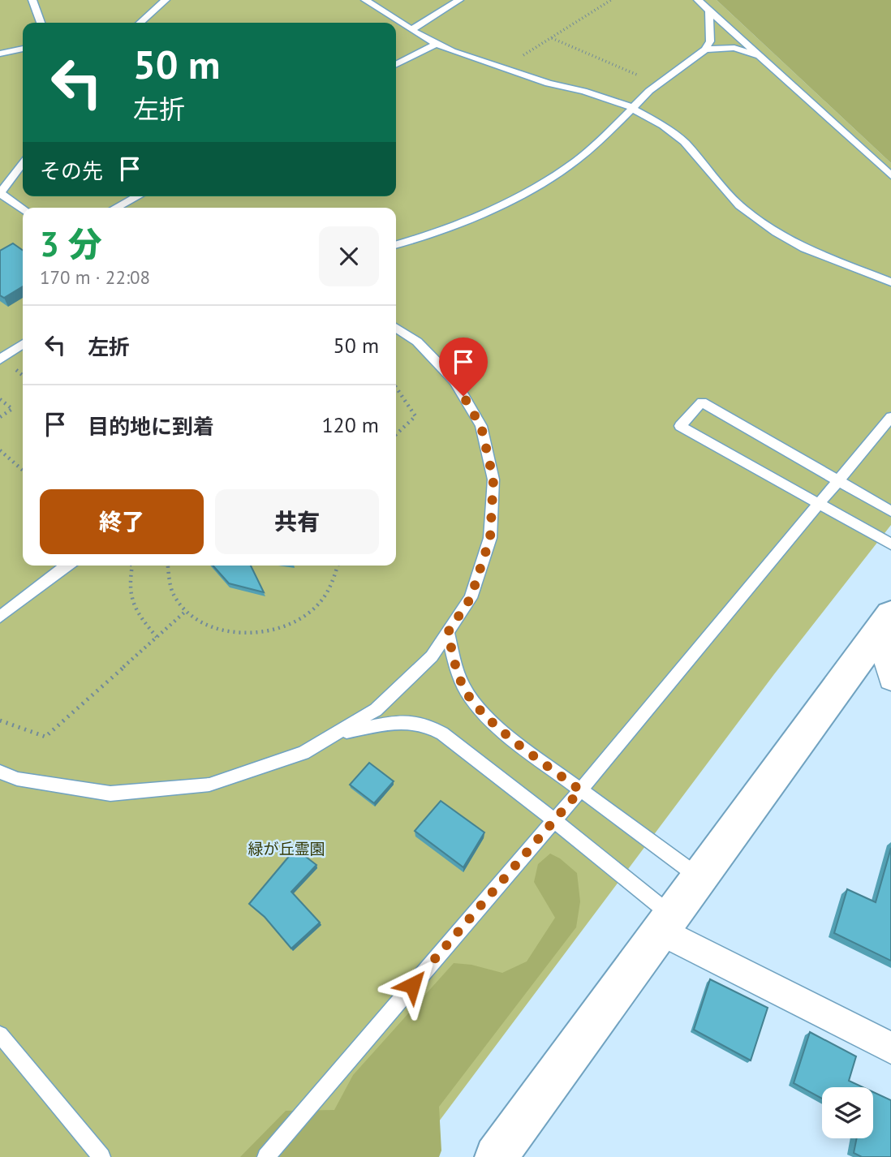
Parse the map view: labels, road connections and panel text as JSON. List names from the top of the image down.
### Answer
{
  "parks": ["緑が丘霊園"],
  "page": {
    "turn": ["50 m", "左折"],
    "then": "その先",
    "heading": ["3 分", "170 m · 22:08"],
    "list": [
      {
        "name": "左折",
        "value": "50 m"
      },
      {
        "name": "目的地に到着",
        "value": "120 m"
      }
    ],
    "buttons": ["終了", "共有"]
  }
}
